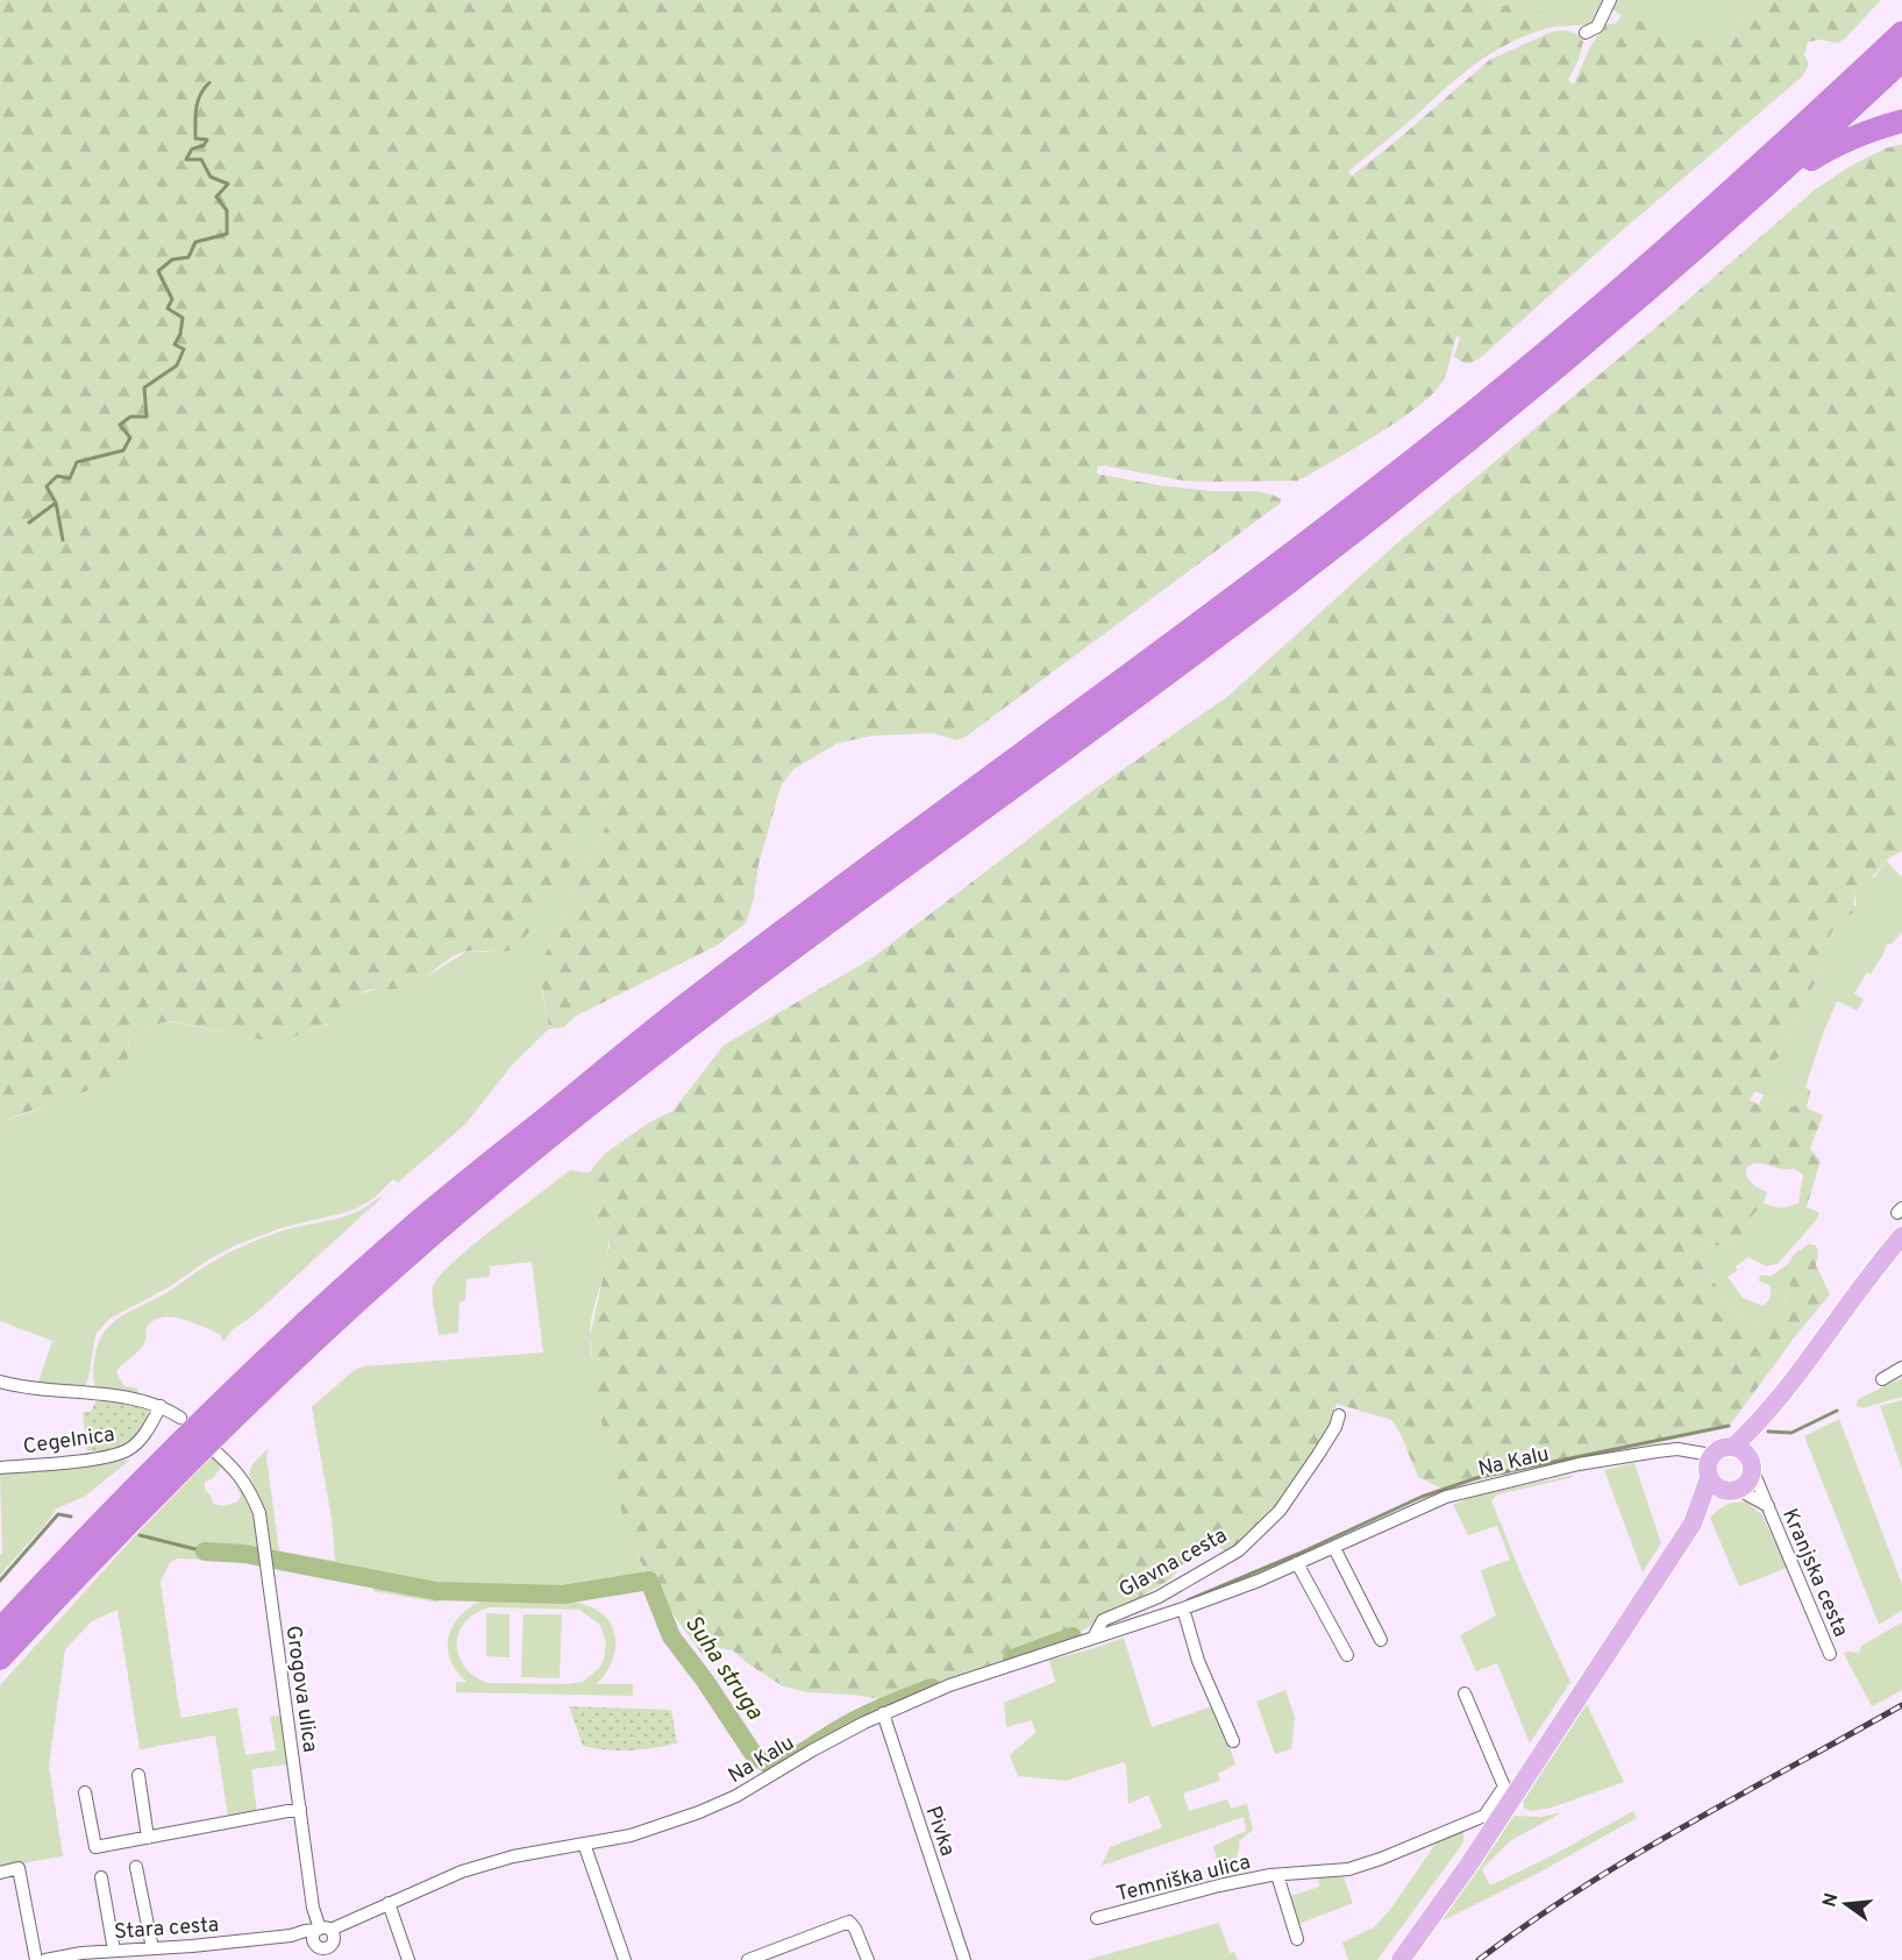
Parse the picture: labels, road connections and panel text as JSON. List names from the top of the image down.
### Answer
{
  "streets": {
    "street": [
      "Cegelnica",
      "Na Kalu",
      "Glavna cesta",
      "Kranjska cesta",
      "Grogova ulica",
      "Pivka",
      "Temniška ulica",
      "Stara cesta"
    ]
  },
  "crossings": [
    ["Na Kalu", "Glavna cesta"],
    ["Na Kalu", "Kranjska cesta"],
    ["Na Kalu", "Grogova ulica"],
    ["Na Kalu", "Pivka"],
    ["Na Kalu", "Stara cesta"],
    ["Grogova ulica", "Stara cesta"]
  ],
  "water": ["Suha struga"],
  "north": "left"
}
